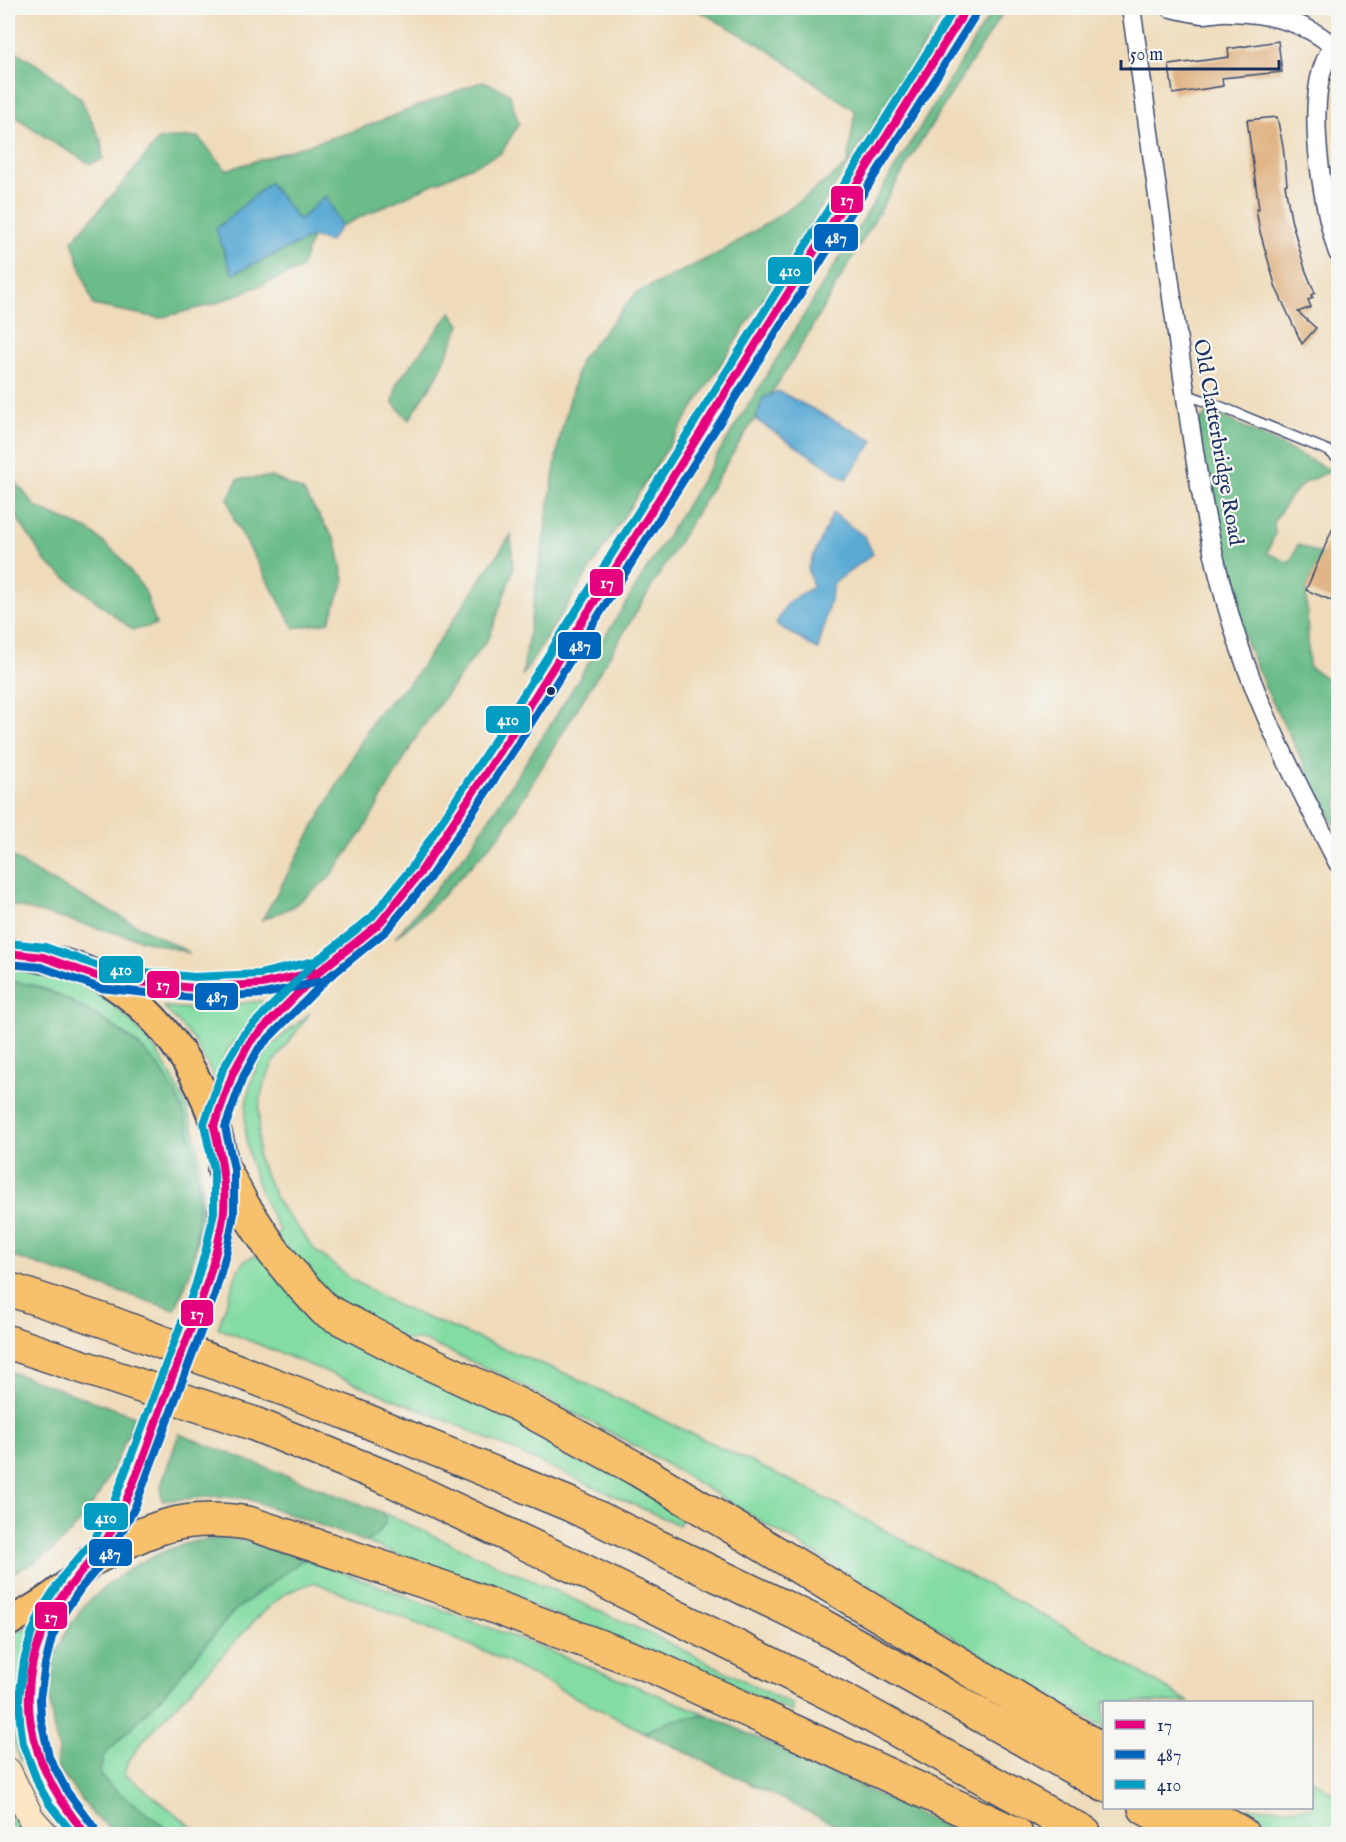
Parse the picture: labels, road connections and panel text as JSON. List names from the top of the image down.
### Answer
{
  "streets": {
    "street": ["Old Clatterbridge Road"]
  },
  "lines": ["transit line 17", "transit line 410", "transit line 487"],
  "legend": ["17", "487", "410"],
  "scale_bar": "50 m"
}
